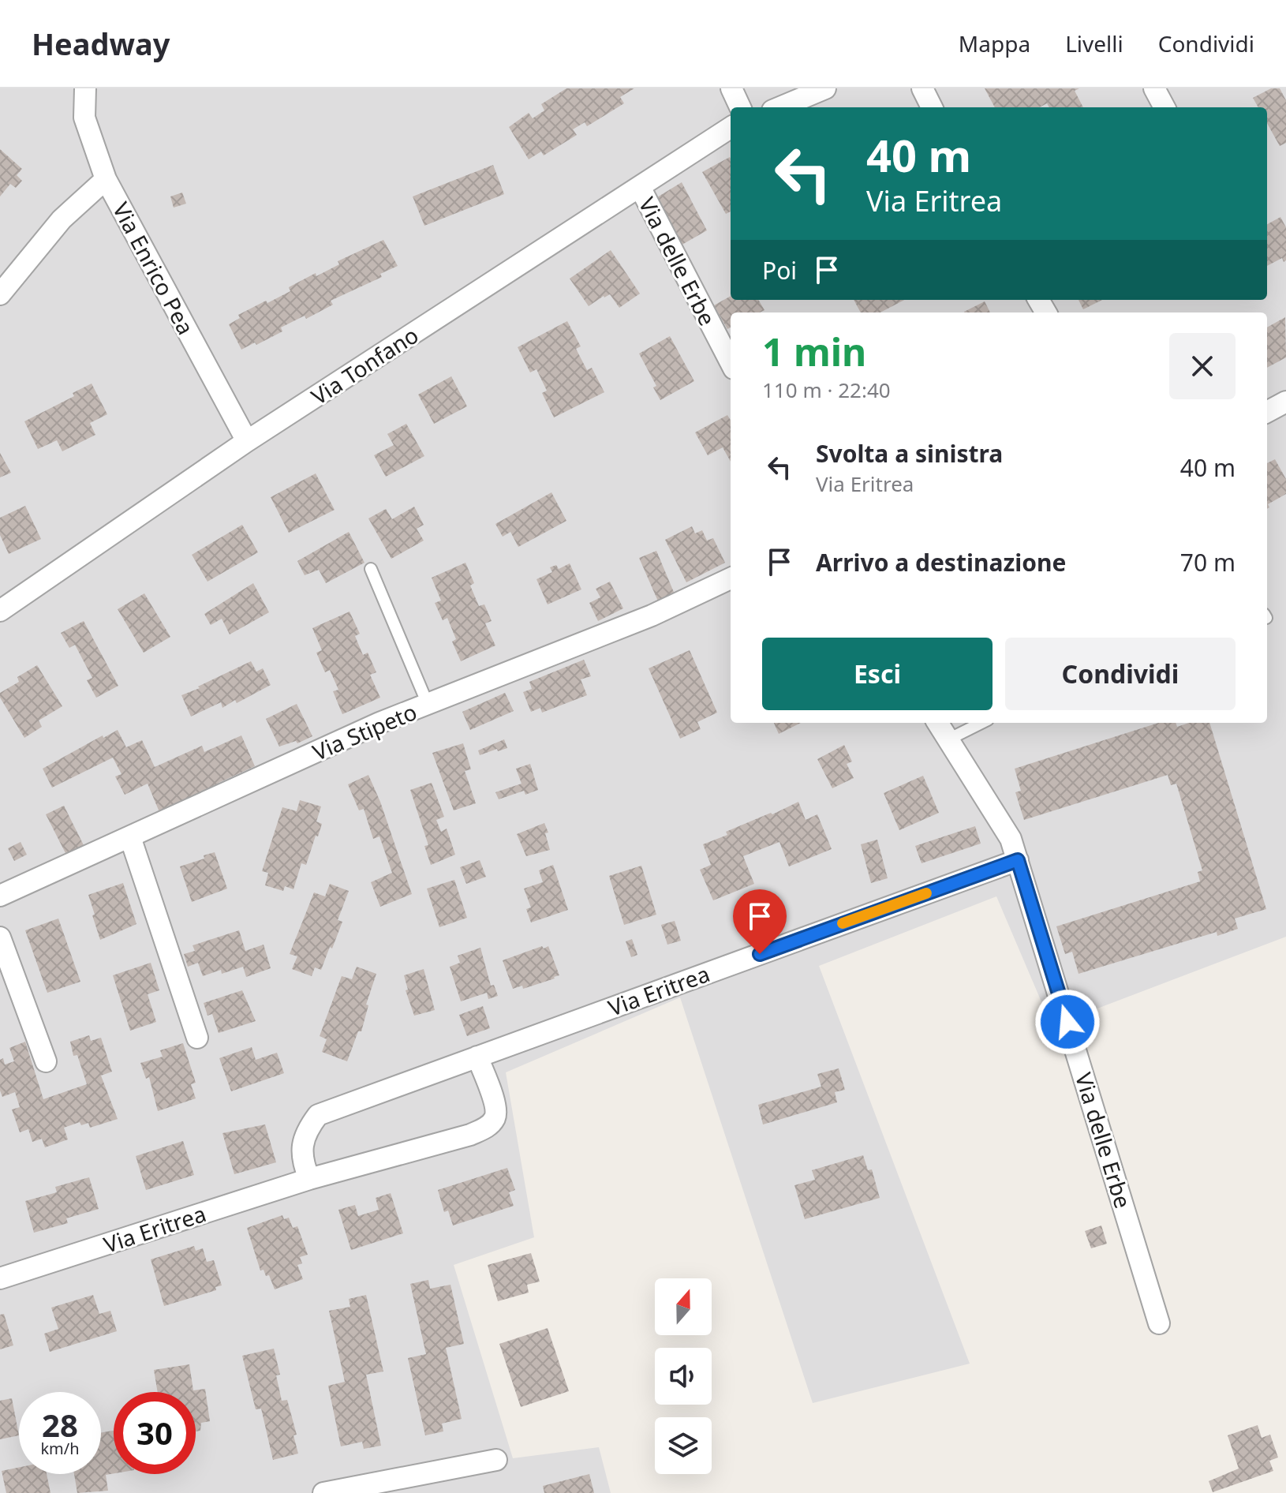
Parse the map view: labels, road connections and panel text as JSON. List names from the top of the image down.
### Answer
{
  "streets": {
    "street": [
      "Via delle Erbe",
      "Via Enrico Pea",
      "Via Tonfano",
      "Via Stipeto",
      "Via Eritrea"
    ]
  },
  "crossings": [
    ["Via delle Erbe", "Via Tonfano"],
    ["Via delle Erbe", "Via Eritrea"],
    ["Via Enrico Pea", "Via Tonfano"]
  ],
  "north": "top",
  "page": {
    "header": "Headway",
    "nav": ["Mappa", "Livelli", "Condividi"],
    "turn": ["40 m", "Via Eritrea"],
    "then": "Poi",
    "heading": ["1 min", "110 m · 22:40"],
    "list": [
      {
        "name": "Svolta a sinistra",
        "note": "Via Eritrea",
        "value": "40 m"
      },
      {
        "name": "Arrivo a destinazione",
        "value": "70 m"
      }
    ],
    "buttons": ["Esci", "Condividi"],
    "speed": "28 km/h",
    "limit": "30"
  }
}
